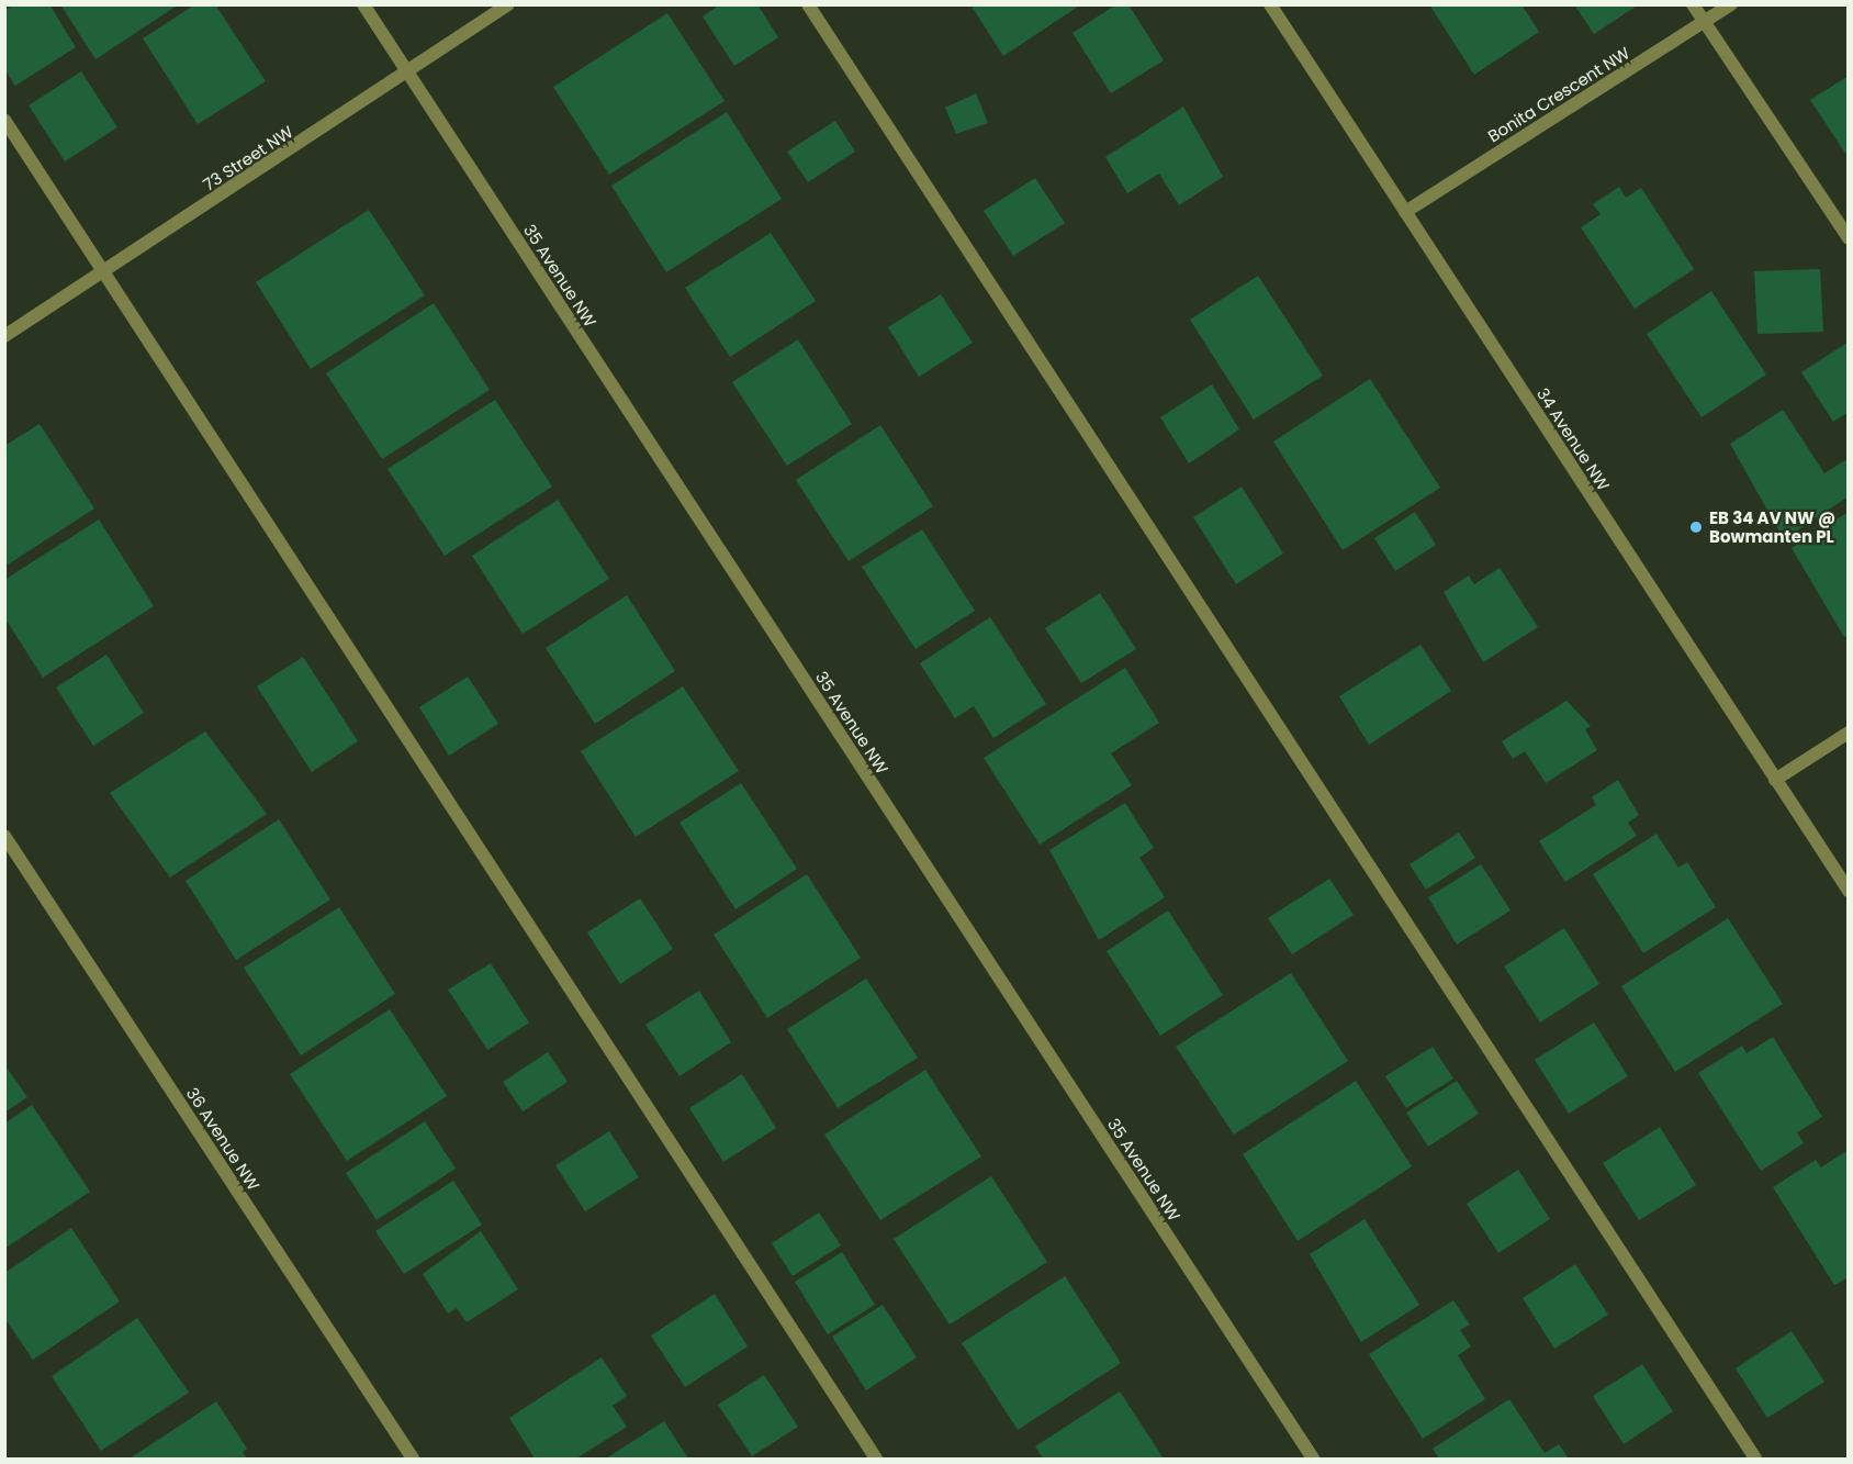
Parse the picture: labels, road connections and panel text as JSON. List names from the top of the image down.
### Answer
{
  "streets": {
    "street": [
      "Bonita Crescent NW",
      "73 Street NW",
      "35 Avenue NW",
      "34 Avenue NW",
      "36 Avenue NW"
    ]
  },
  "crossings": [
    ["Bonita Crescent NW", "34 Avenue NW"],
    ["73 Street NW", "35 Avenue NW"]
  ],
  "places": ["EB 34 AV NW @ Bowmanten PL"]
}
